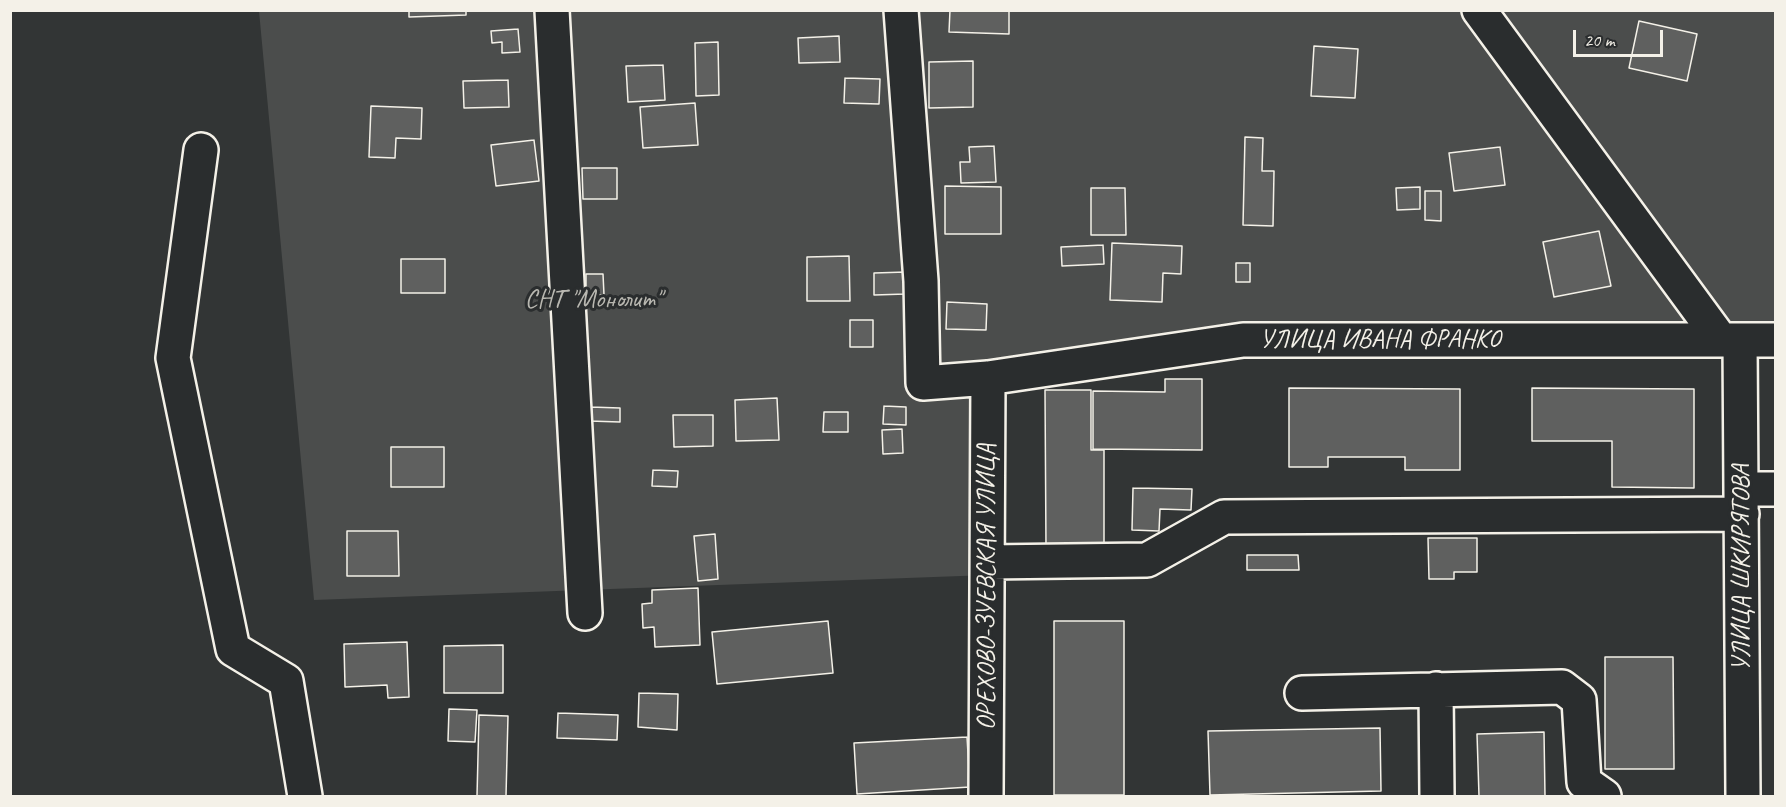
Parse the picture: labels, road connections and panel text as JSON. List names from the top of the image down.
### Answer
{
  "streets": {
    "street": ["УЛИЦА ИВАНА ФРАНКО", "УЛИЦА ШКИРЯТОВА", "ОРЕХОВО-ЗУЕВСКАЯ УЛИЦА"]
  },
  "crossings": [
    ["УЛИЦА ИВАНА ФРАНКО", "УЛИЦА ШКИРЯТОВА"],
    ["УЛИЦА ИВАНА ФРАНКО", "ОРЕХОВО-ЗУЕВСКАЯ УЛИЦА"]
  ],
  "parks": ["СНТ \"Монолит\""],
  "scale_bar": "20 m"
}
